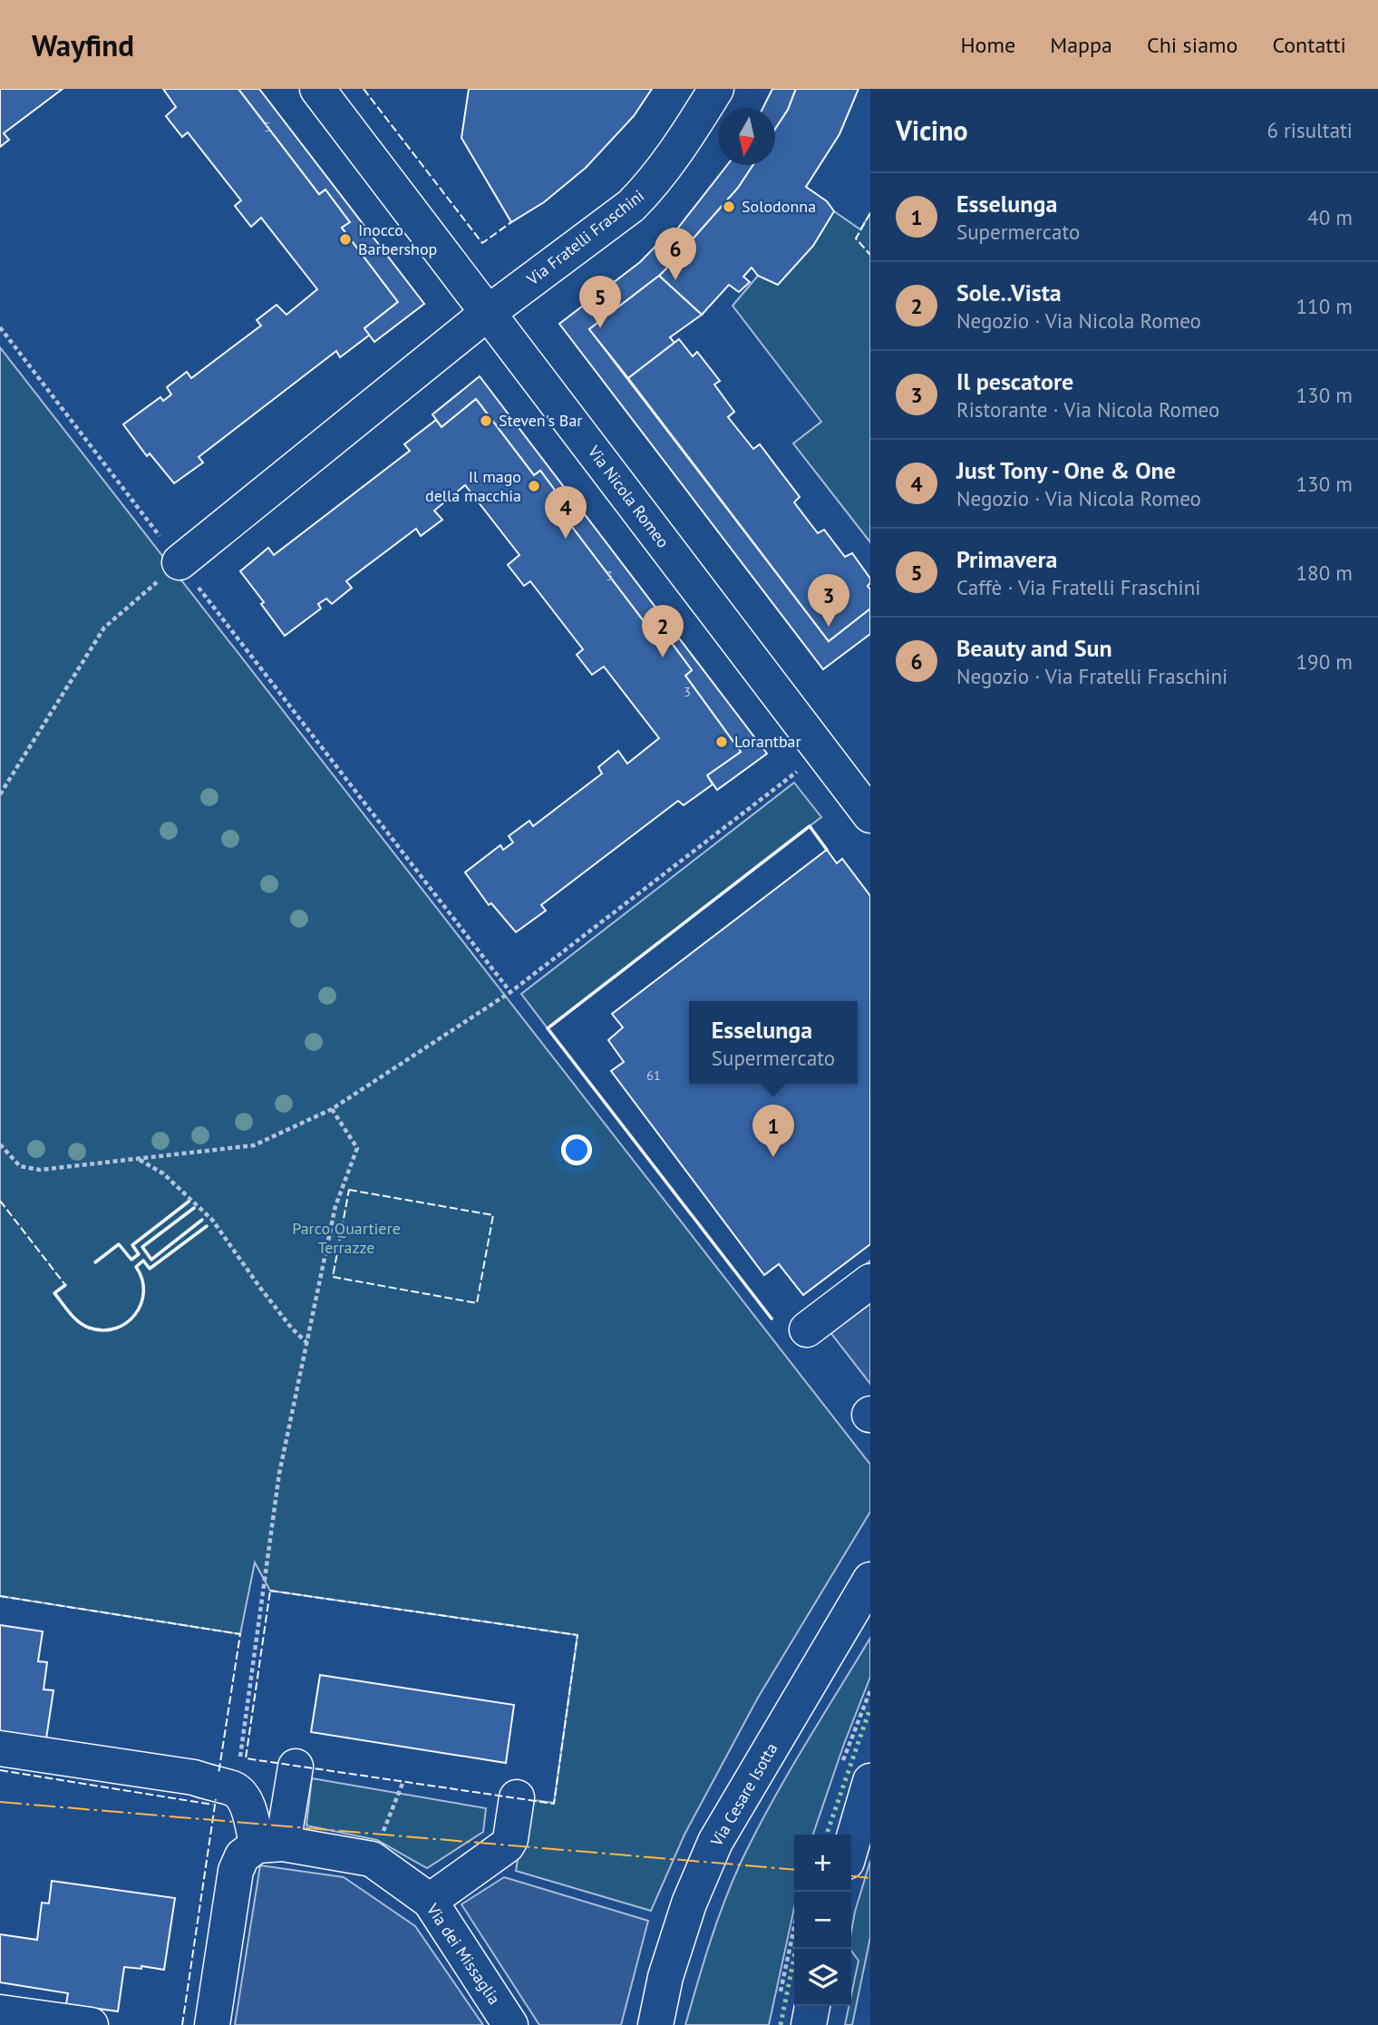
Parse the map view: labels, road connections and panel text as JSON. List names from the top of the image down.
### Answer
{
  "streets": {
    "street": [
      "Via Fratelli Fraschini",
      "Via Nicola Romeo",
      "Via Cesare Isotta",
      "Via dei Missaglia"
    ]
  },
  "crossings": [
    ["Via Fratelli Fraschini", "Via Nicola Romeo"]
  ],
  "parks": ["Parco Quartiere Terrazze"],
  "places": [
    "Solodonna",
    "Inocco Barbershop",
    "Steven's Bar",
    "Il mago della macchia",
    "Lorantbar"
  ],
  "house_numbers": [
    "5",
    "3",
    "3",
    "61"
  ],
  "north": "bottom",
  "page": {
    "header": "Wayfind",
    "nav": [
      "Home",
      "Mappa",
      "Chi siamo",
      "Contatti"
    ],
    "heading": ["Vicino", "6 risultati"],
    "list": [
      {
        "mark": "1",
        "name": "Esselunga",
        "note": "Supermercato",
        "value": "40 m"
      },
      {
        "mark": "2",
        "name": "Sole..Vista",
        "note": "Negozio · Via Nicola Romeo",
        "value": "110 m"
      },
      {
        "mark": "3",
        "name": "Il pescatore",
        "note": "Ristorante · Via Nicola Romeo",
        "value": "130 m"
      },
      {
        "mark": "4",
        "name": "Just Tony - One & One",
        "note": "Negozio · Via Nicola Romeo",
        "value": "130 m"
      },
      {
        "mark": "5",
        "name": "Primavera",
        "note": "Caffè · Via Fratelli Fraschini",
        "value": "180 m"
      },
      {
        "mark": "6",
        "name": "Beauty and Sun",
        "note": "Negozio · Via Fratelli Fraschini",
        "value": "190 m"
      }
    ],
    "pins": [
      "6",
      "5",
      "4",
      "3",
      "2",
      "1"
    ],
    "popup": ["Esselunga", "Supermercato"],
    "map_buttons": ["+", "−"]
  }
}
